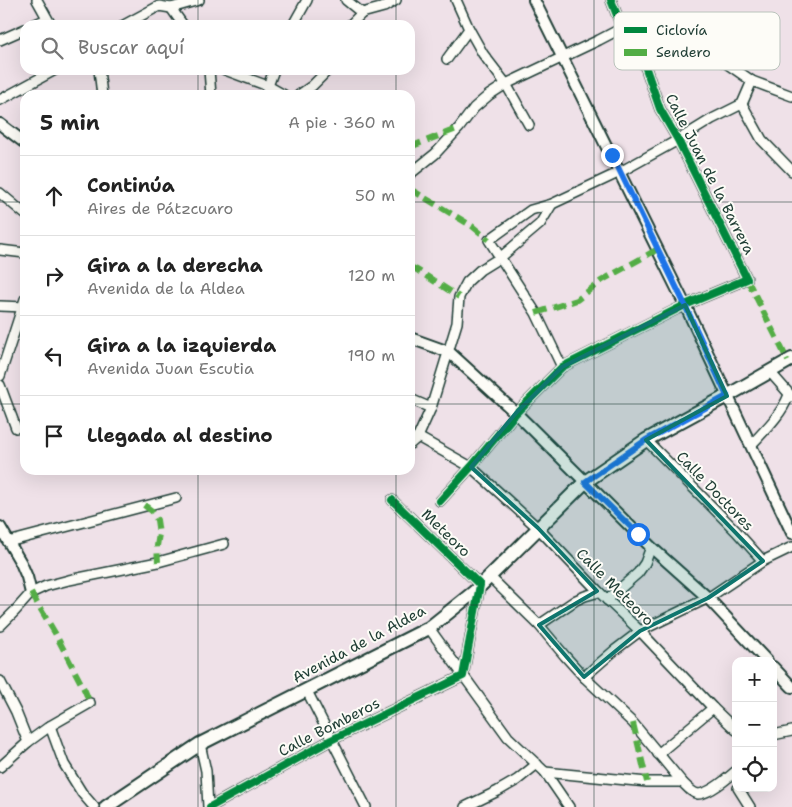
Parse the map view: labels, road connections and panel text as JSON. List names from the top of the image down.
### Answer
{
  "streets": {
    "main road": ["Avenida de la Aldea"],
    "street": [
      "Calle Juan de la Barrera",
      "Calle Doctores",
      "Meteoro",
      "Calle Meteoro",
      "Calle Bomberos"
    ]
  },
  "crossings": [
    ["Calle Doctores", "Avenida de la Aldea"],
    ["Meteoro", "Avenida de la Aldea"],
    ["Calle Meteoro", "Avenida de la Aldea"]
  ],
  "legend": ["Ciclovía", "Sendero"],
  "page": {
    "search": "Buscar aquí",
    "heading": ["5 min", "A pie · 360 m"],
    "list": [
      ["Continúa", "Aires de Pátzcuaro", "50 m"],
      ["Gira a la derecha", "Avenida de la Aldea", "120 m"],
      ["Gira a la izquierda", "Avenida Juan Escutia", "190 m"],
      "Llegada al destino"
    ],
    "map_buttons": ["+", "−"]
  }
}
